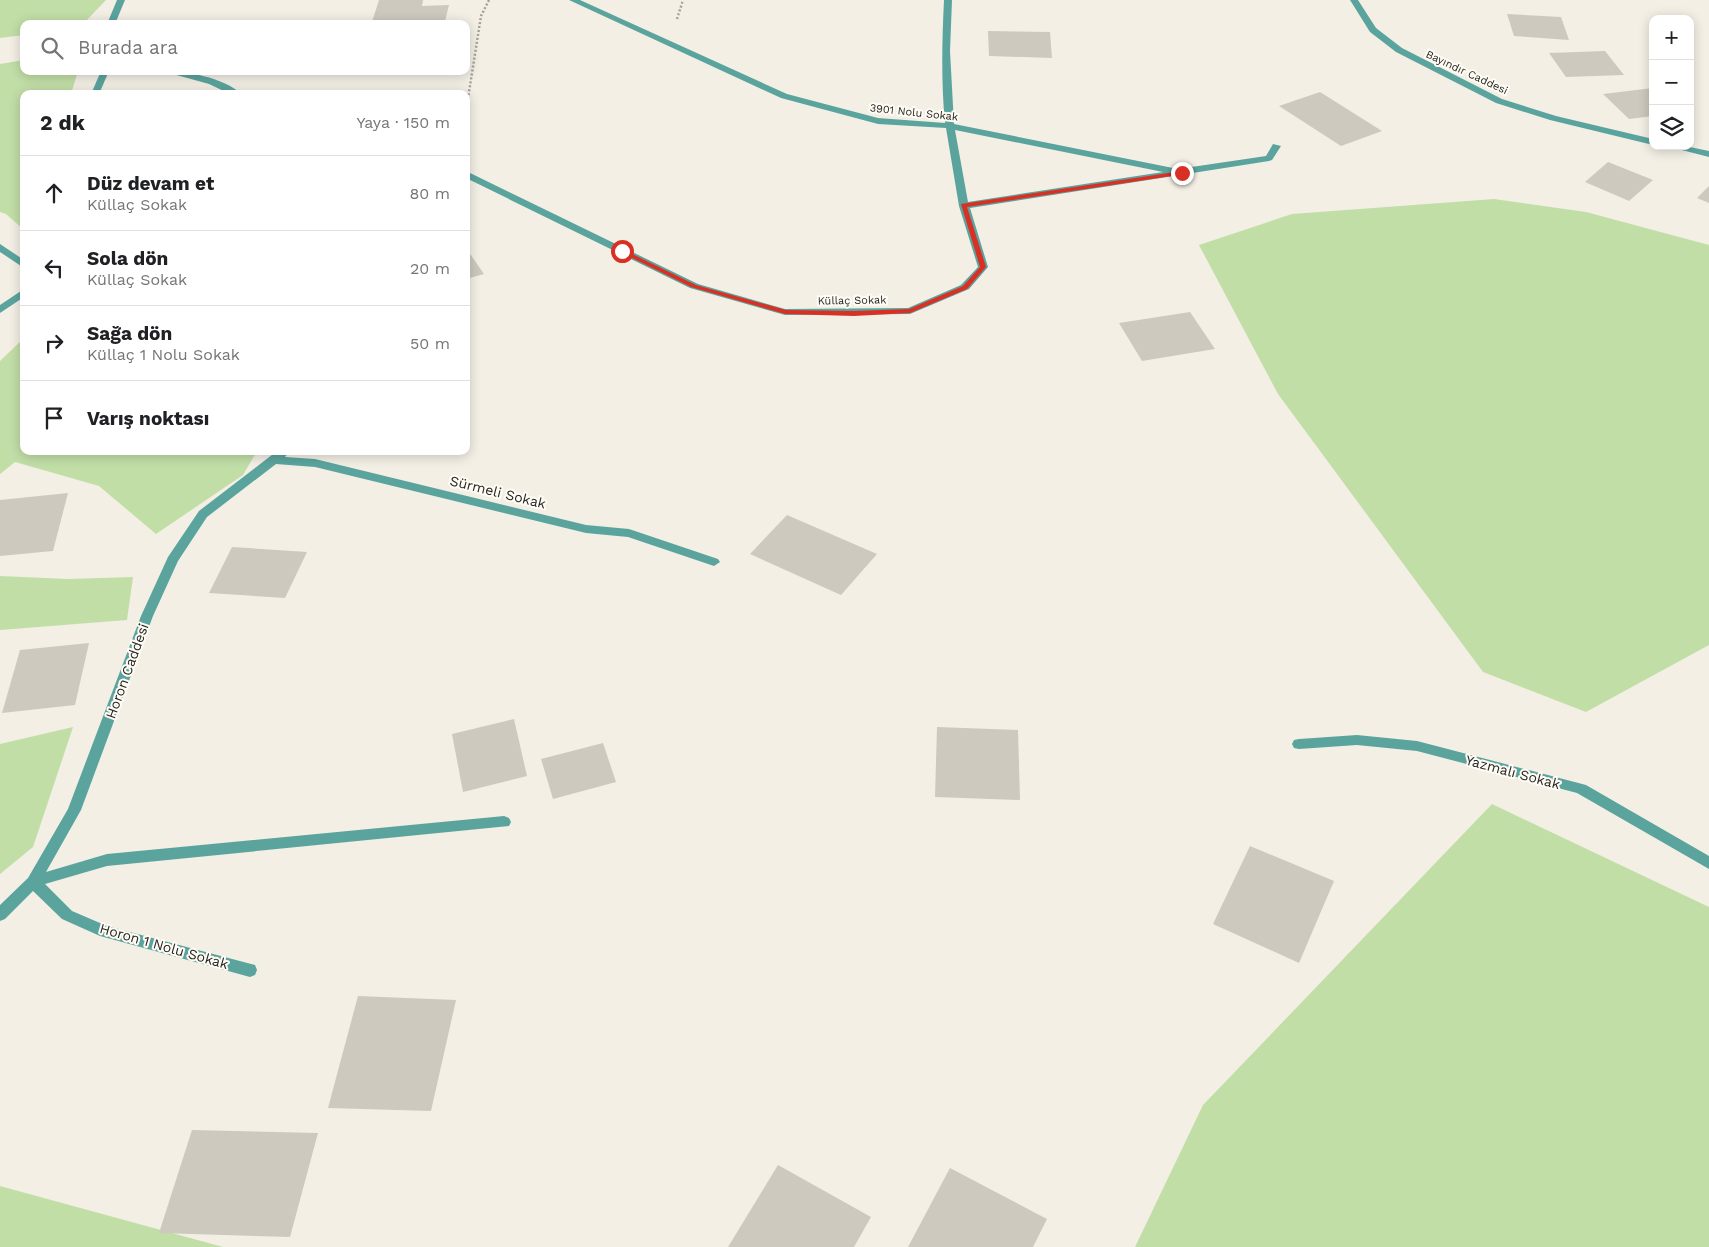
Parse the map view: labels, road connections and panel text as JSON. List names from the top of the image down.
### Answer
{
  "streets": {
    "street": [
      "Bayındır Caddesi",
      "3901 Nolu Sokak",
      "Küllaç Sokak",
      "Sürmeli Sokak",
      "Horon Caddesi",
      "Yazmalı Sokak",
      "Horon 1 Nolu Sokak"
    ]
  },
  "crossings": [
    ["3901 Nolu Sokak", "Küllaç Sokak"],
    ["Sürmeli Sokak", "Horon Caddesi"],
    ["Horon Caddesi", "Horon 1 Nolu Sokak"]
  ],
  "page": {
    "map_buttons": ["+", "−"],
    "search": "Burada ara",
    "heading": ["2 dk", "Yaya · 150 m"],
    "list": [
      ["Düz devam et", "Küllaç Sokak", "80 m"],
      ["Sola dön", "Küllaç Sokak", "20 m"],
      ["Sağa dön", "Küllaç 1 Nolu Sokak", "50 m"],
      "Varış noktası"
    ]
  }
}
